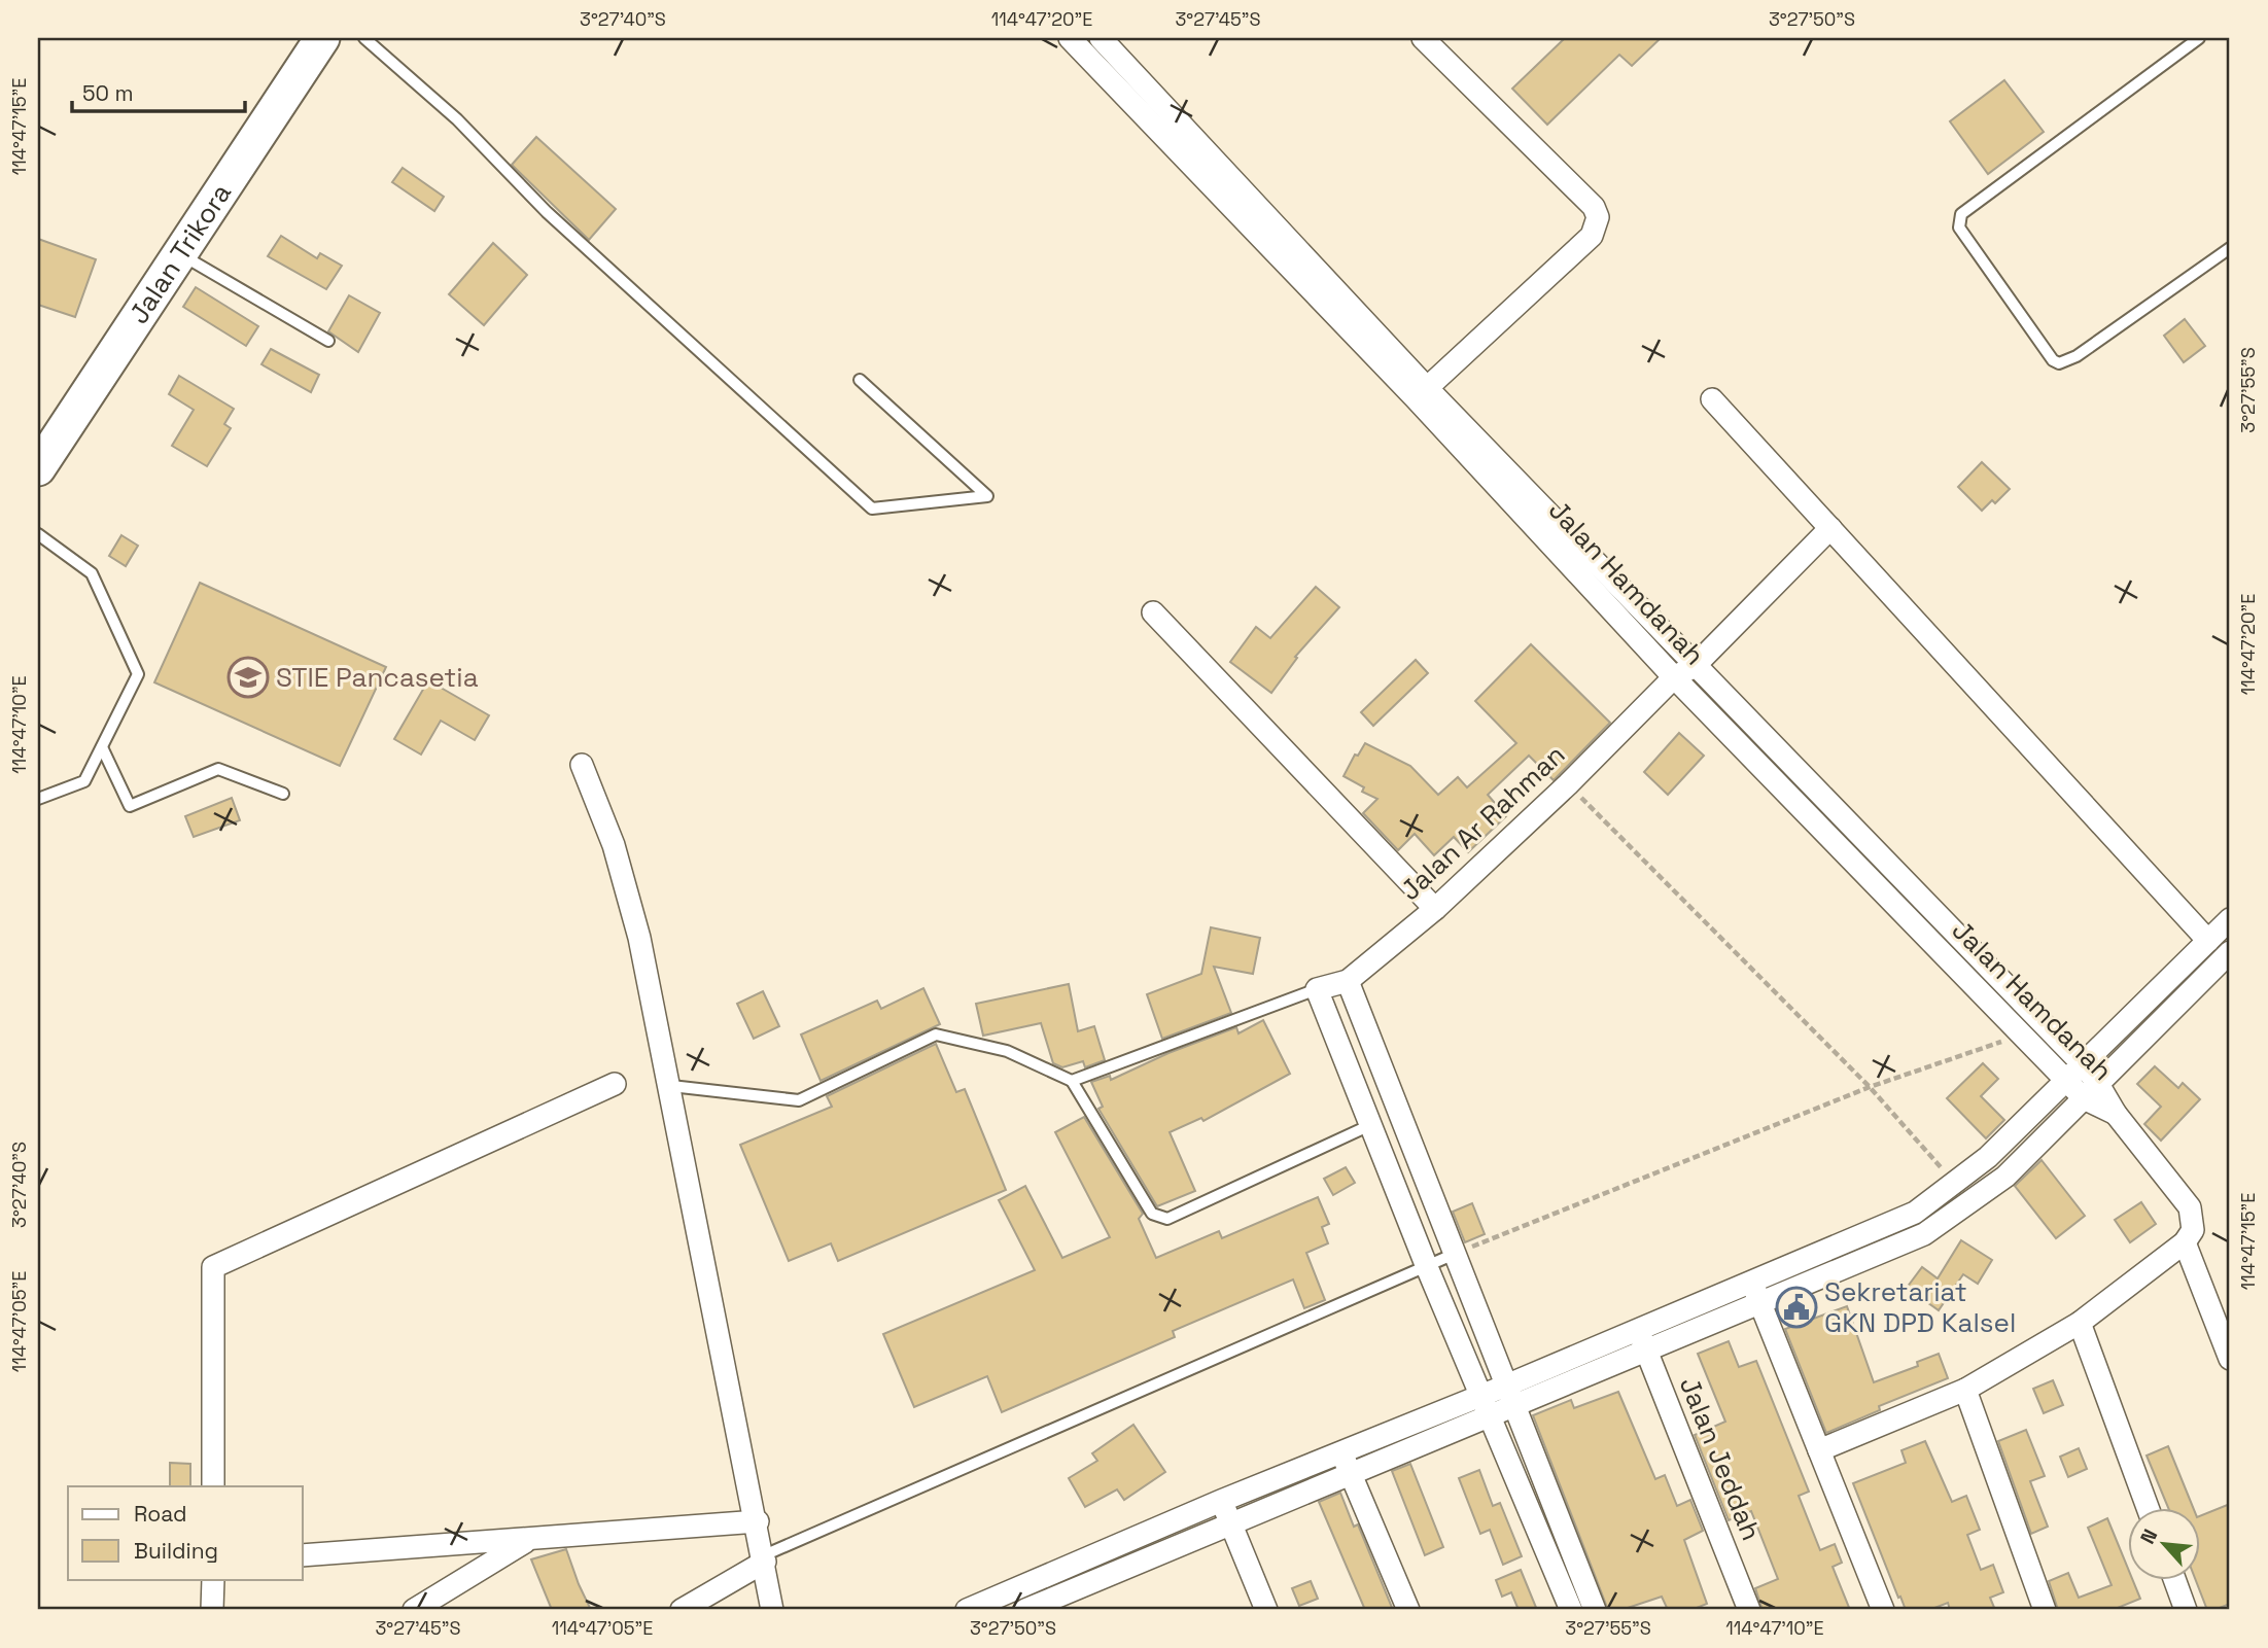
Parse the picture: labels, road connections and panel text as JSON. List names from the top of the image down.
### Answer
{
  "streets": {
    "main road": ["Jalan Trikora"],
    "street": ["Jalan Hamdanah", "Jalan Ar Rahman", "Jalan Jeddah"]
  },
  "crossings": [
    ["Jalan Hamdanah", "Jalan Ar Rahman"]
  ],
  "places": {
    "school or university": ["STIE Pancasetia"],
    "public building": ["Sekretariat GKN DPD Kalsel"]
  },
  "legend": ["Road", "Building"],
  "scale_bar": "50 m",
  "north": "top left",
  "coordinates": [
    "3°27'40\"S",
    "114°47'20\"E",
    "3°27'45\"S",
    "3°27'50\"S",
    "114°47'15\"E",
    "3°27'55\"S",
    "114°47'10\"E",
    "114°47'05\"E"
  ]
}
